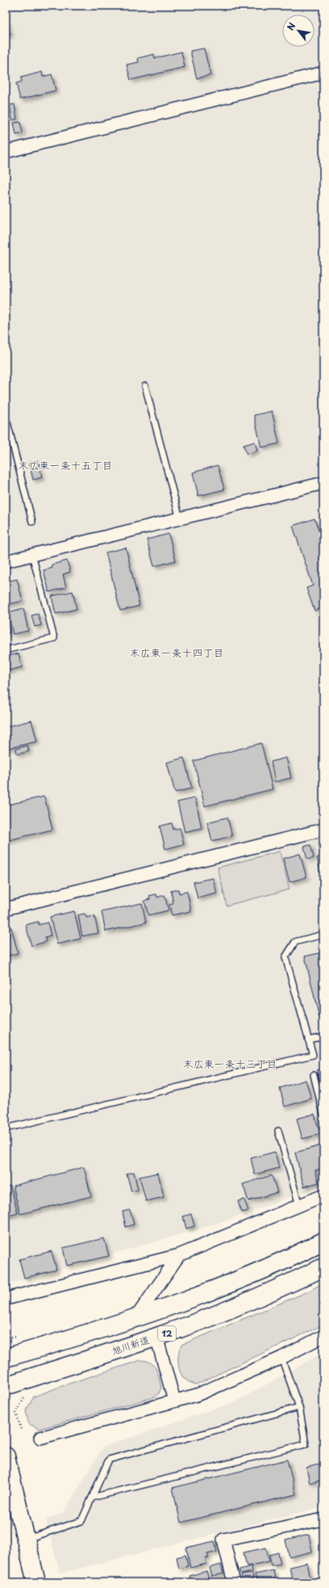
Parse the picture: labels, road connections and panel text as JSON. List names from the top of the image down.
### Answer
{
  "streets": {
    "highway": ["12", "旭川新道"]
  },
  "districts": ["末広東一条十五丁目", "末広東一条十四丁目", "末広東一条十三丁目"],
  "north": "top left"
}
